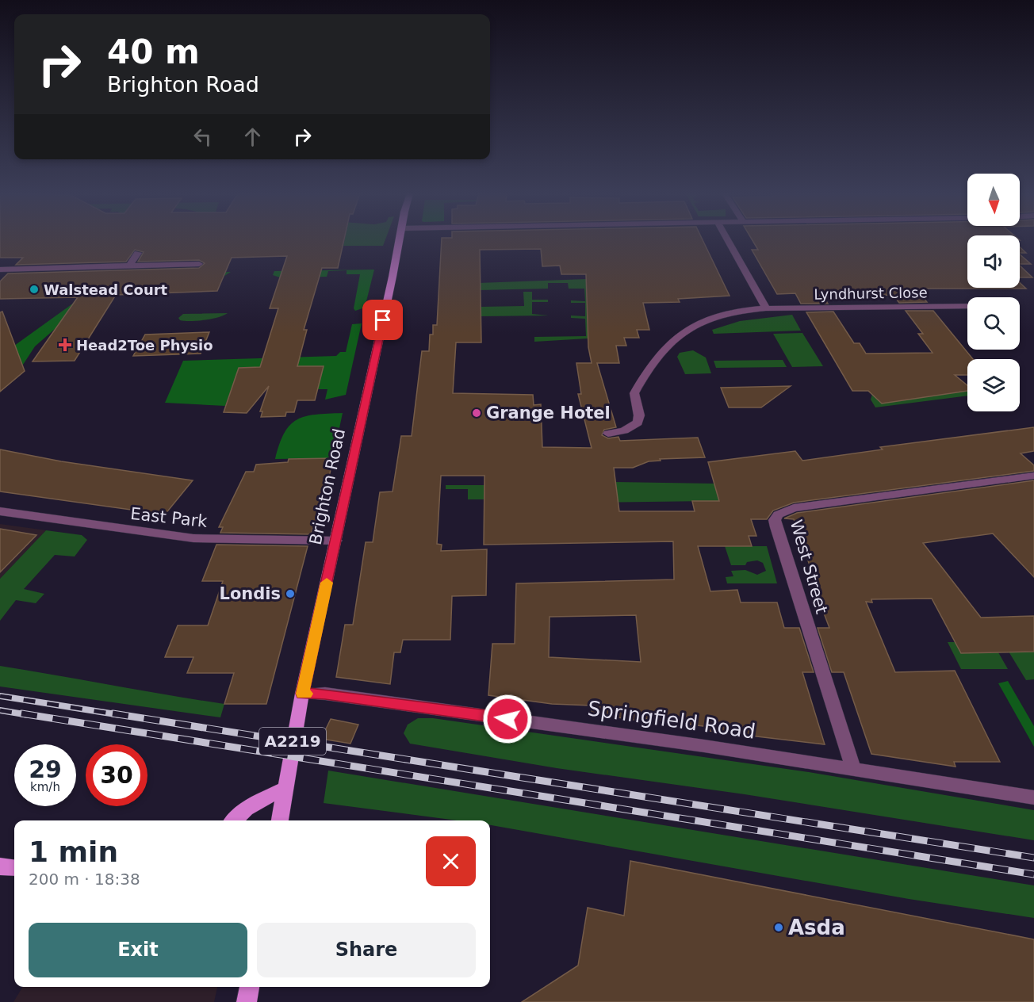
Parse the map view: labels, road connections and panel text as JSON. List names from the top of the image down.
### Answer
{
  "streets": {
    "main road": ["Brighton Road", "A2219"],
    "street": [
      "Lyndhurst Close",
      "East Park",
      "West Street",
      "Springfield Road"
    ]
  },
  "crossings": [
    ["Brighton Road", "East Park"],
    ["Brighton Road", "Springfield Road"],
    ["Brighton Road", "A2219"],
    ["West Street", "Springfield Road"]
  ],
  "places": {
    "other": [
      "Walstead Court",
      "Grange Hotel",
      "Londis",
      "Asda"
    ],
    "health": ["Head2Toe Physio"]
  },
  "north": "bottom",
  "page": {
    "turn": ["40 m", "Brighton Road"],
    "speed": "29 km/h",
    "limit": "30",
    "heading": ["1 min", "200 m · 18:38"],
    "buttons": ["Exit", "Share"]
  }
}
